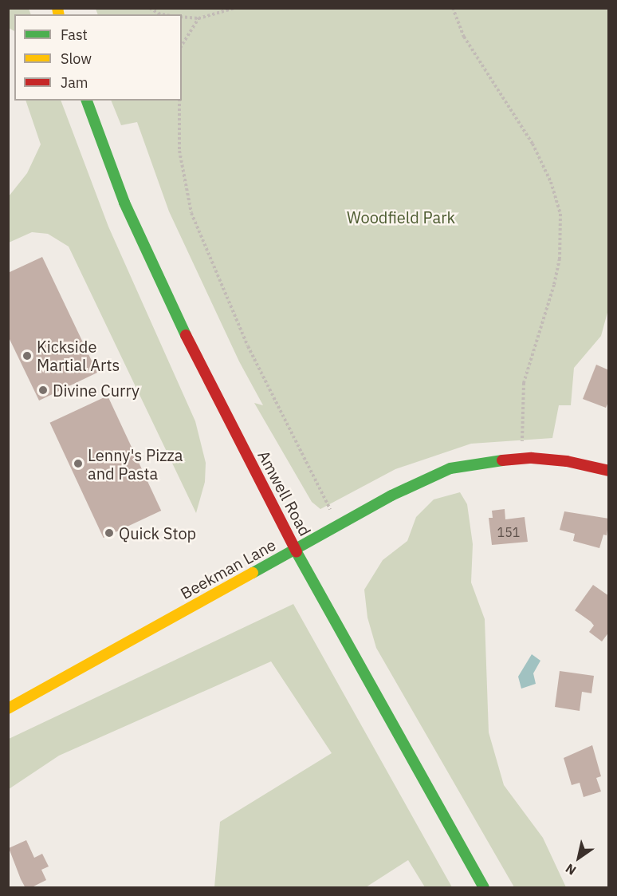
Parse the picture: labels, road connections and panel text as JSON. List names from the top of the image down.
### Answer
{
  "streets": {
    "main road": ["Amwell Road", "Beekman Lane"]
  },
  "crossings": [
    ["Amwell Road", "Beekman Lane"]
  ],
  "parks": ["Woodfield Park"],
  "places": [
    "Kickside Martial Arts",
    "Divine Curry",
    "Lenny's Pizza and Pasta",
    "Quick Stop"
  ],
  "house_numbers": ["151"],
  "legend": ["Fast", "Slow", "Jam"],
  "north": "bottom left"
}
